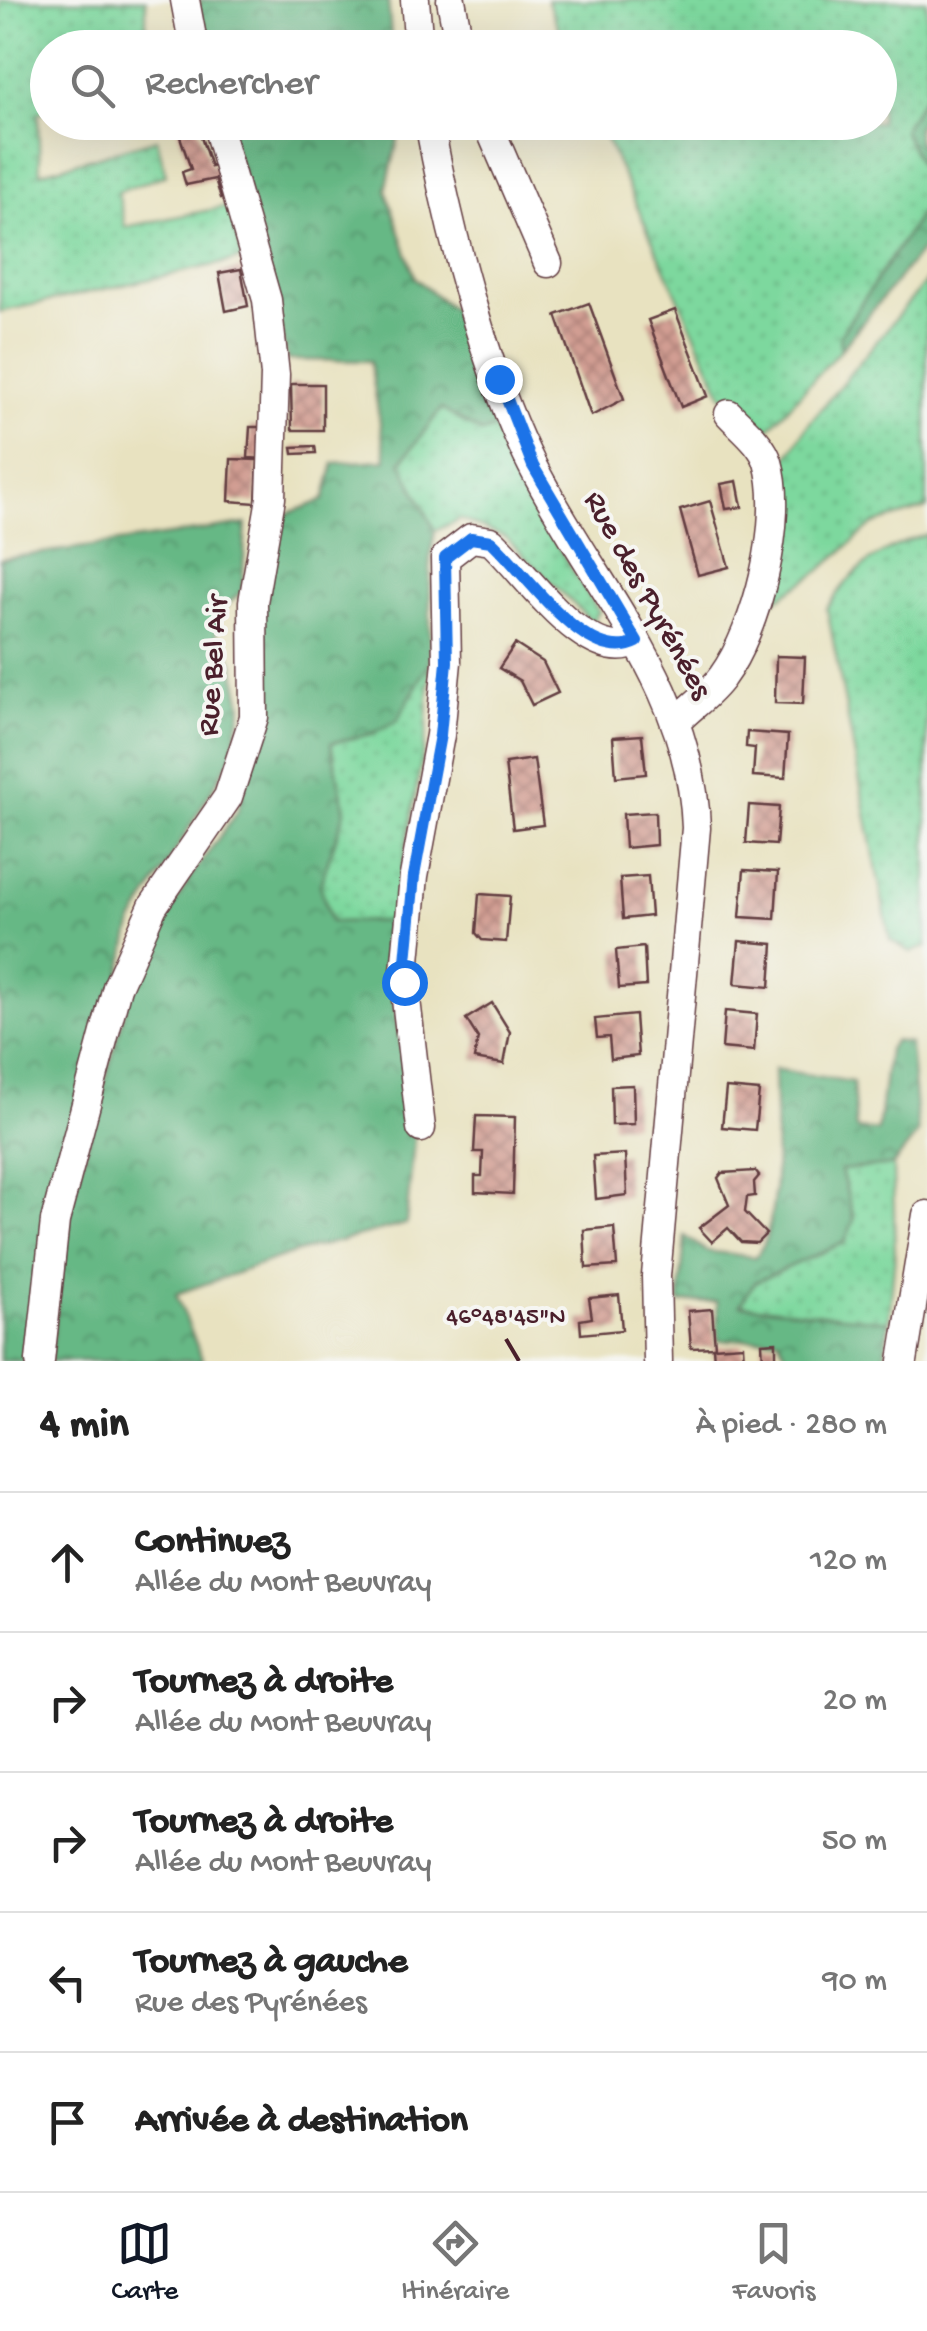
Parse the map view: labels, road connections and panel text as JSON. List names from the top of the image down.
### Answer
{
  "streets": {
    "street": ["Rue des Pyrénées", "Rue Bel Air"]
  },
  "page": {
    "search": "Rechercher",
    "heading": ["4 min", "À pied · 280 m"],
    "list": [
      ["Continuez", "Allée du Mont Beuvray", "120 m"],
      ["Tournez à droite", "Allée du Mont Beuvray", "20 m"],
      ["Tournez à droite", "Allée du Mont Beuvray", "50 m"],
      ["Tournez à gauche", "Rue des Pyrénées", "90 m"],
      "Arrivée à destination"
    ],
    "nav": ["Carte", "Itinéraire", "Favoris"]
  },
  "coordinates": ["46°48'45\"N"]
}
